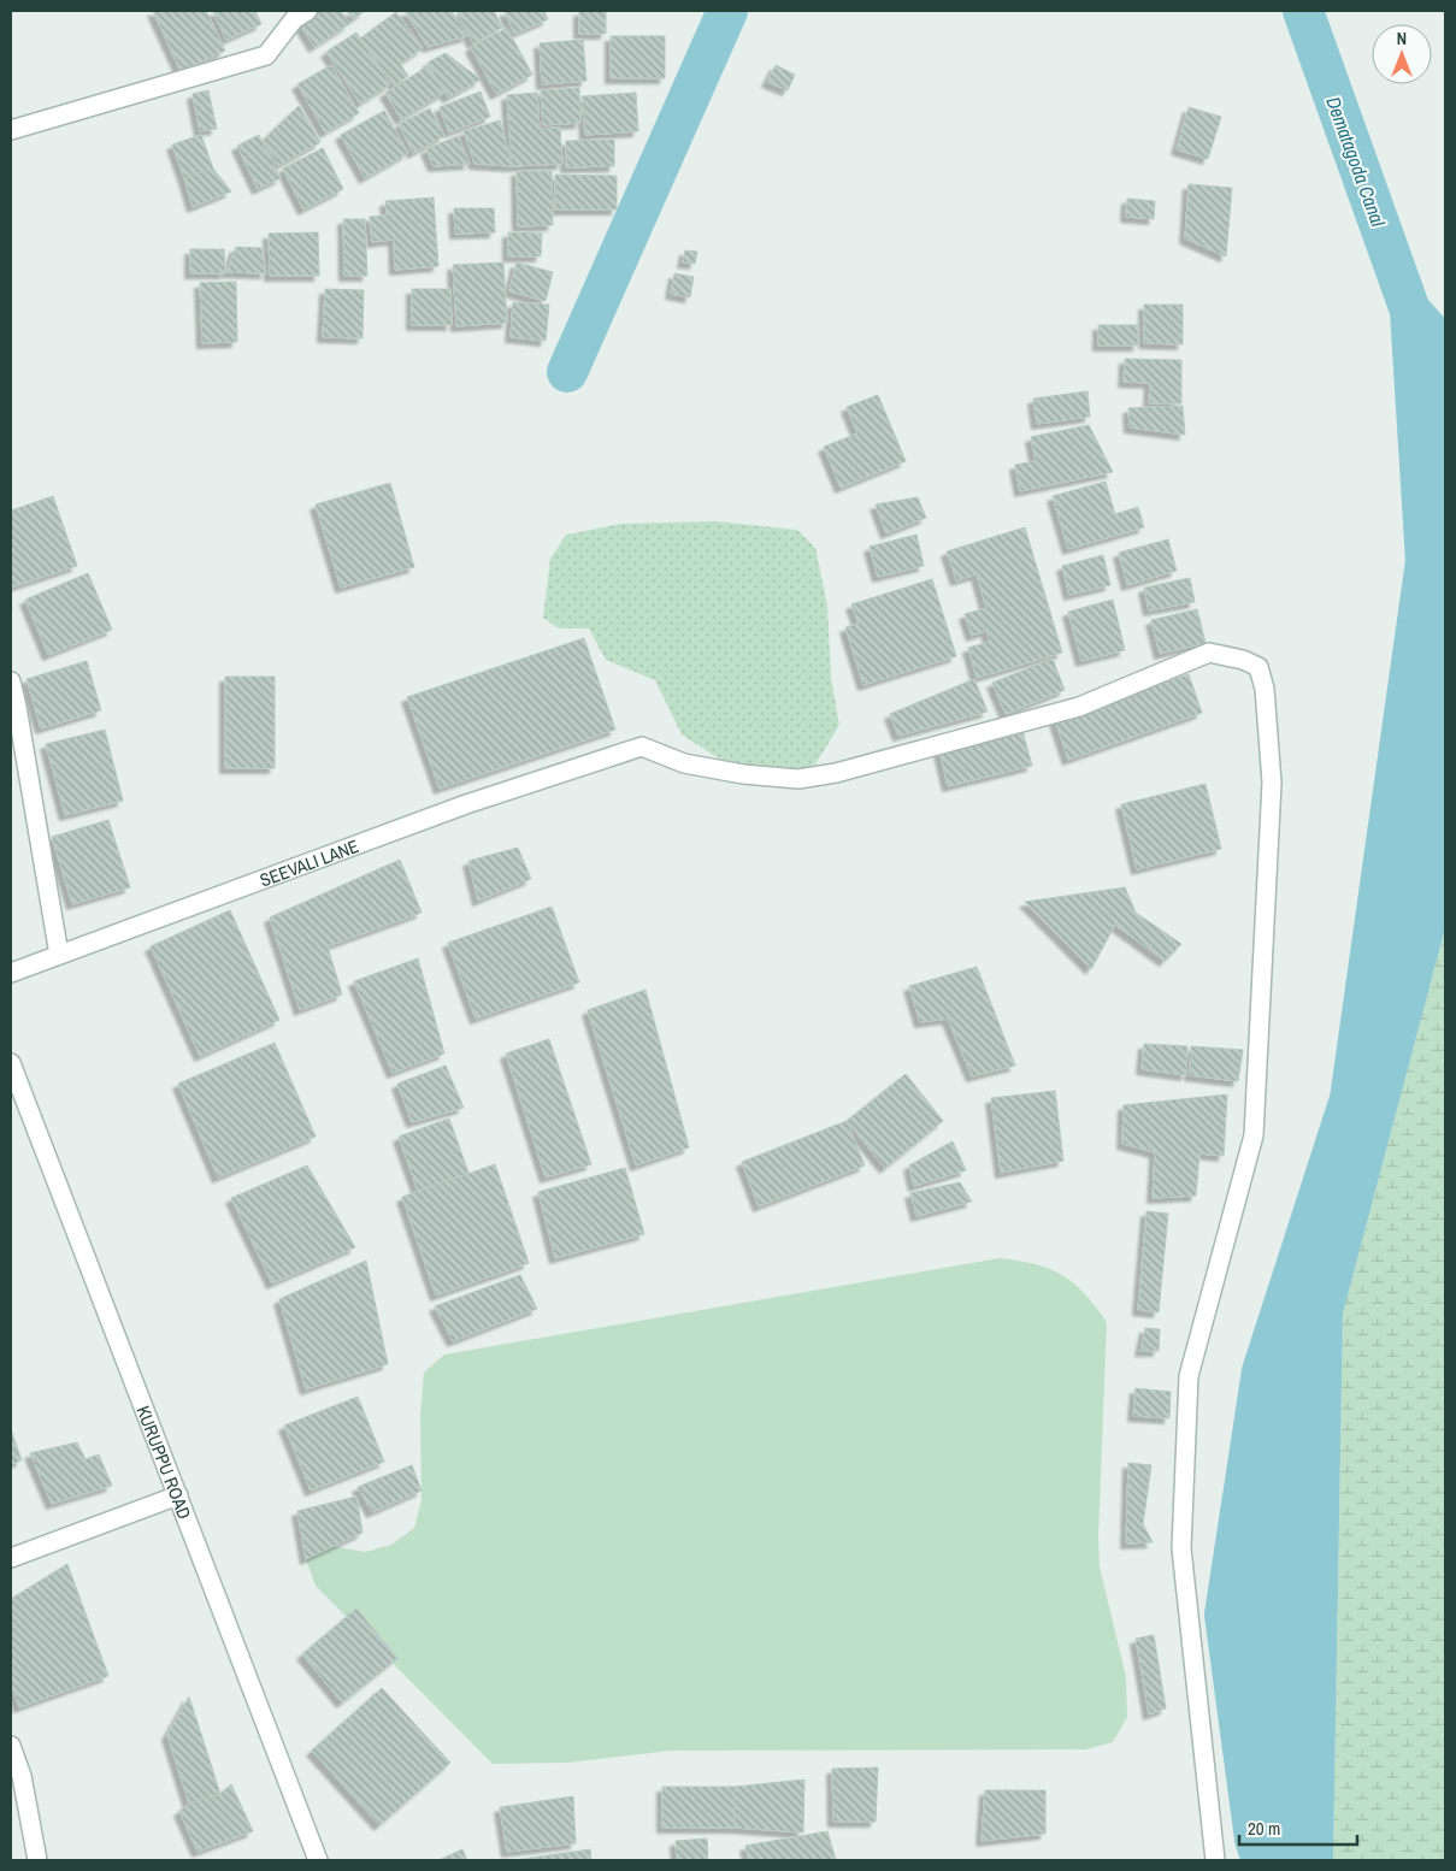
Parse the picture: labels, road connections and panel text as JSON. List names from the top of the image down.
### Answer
{
  "streets": {
    "street": ["SEEVALI LANE", "KURUPPU ROAD"]
  },
  "water": ["Dematagoda Canal"],
  "scale_bar": "20 m",
  "north": "top"
}
